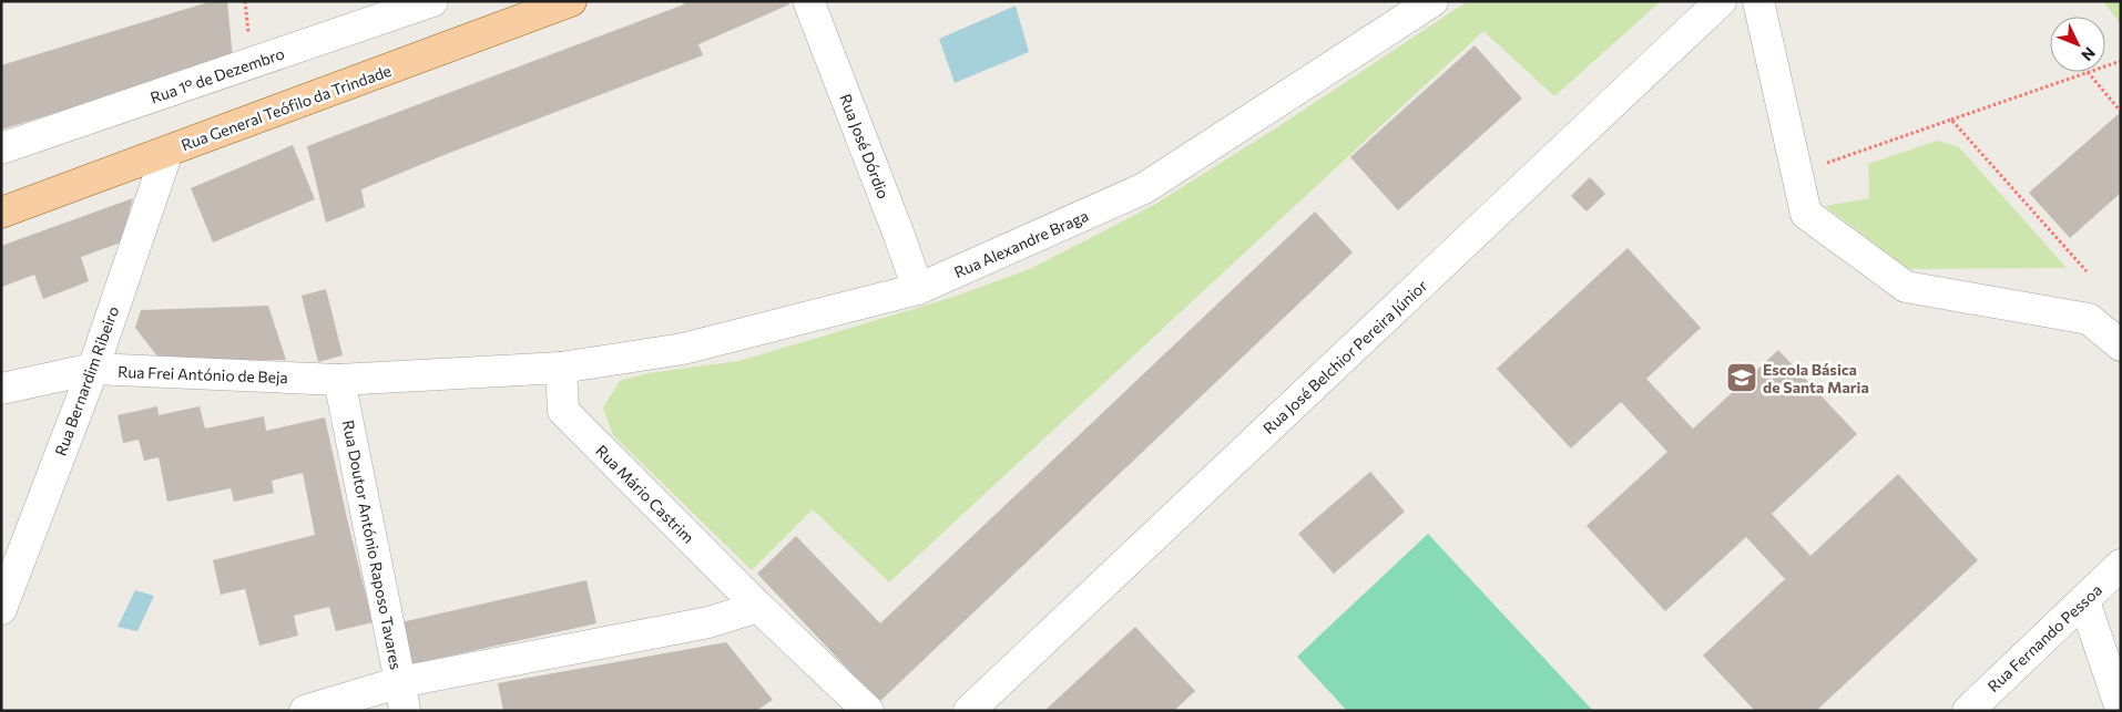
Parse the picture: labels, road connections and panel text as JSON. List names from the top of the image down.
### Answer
{
  "streets": {
    "main road": ["Rua General Teófilo da Trindade"],
    "street": [
      "Rua 1° de Dezembro",
      "Rua José Dórdio",
      "Rua Alexandre Braga",
      "Rua José Belchior Pereira Júnior",
      "Rua Frei António de Beja",
      "Rua Bernardim Ribeiro",
      "Rua Mário Castrim",
      "Rua Doutor António Raposo Tavares",
      "Rua Fernando Pessoa"
    ]
  },
  "crossings": [
    ["Rua General Teófilo da Trindade", "Rua Bernardim Ribeiro"],
    ["Rua José Dórdio", "Rua Alexandre Braga"],
    ["Rua Alexandre Braga", "Rua Frei António de Beja"],
    ["Rua Alexandre Braga", "Rua Mário Castrim"],
    ["Rua Frei António de Beja", "Rua Bernardim Ribeiro"],
    ["Rua Frei António de Beja", "Rua Mário Castrim"],
    ["Rua Frei António de Beja", "Rua Doutor António Raposo Tavares"]
  ],
  "places": {
    "school or university": ["Escola Básica de Santa Maria"]
  },
  "north": "bottom right"
}
